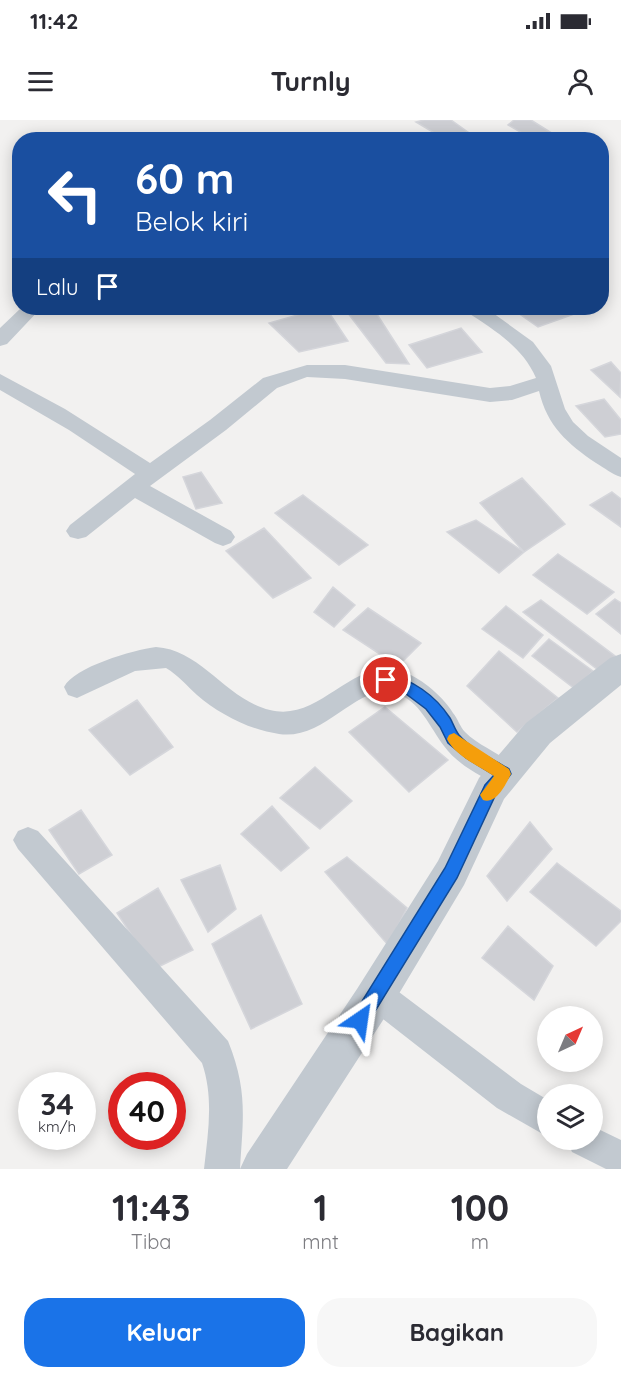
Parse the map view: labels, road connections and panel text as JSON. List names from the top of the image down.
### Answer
{
  "north": "top right",
  "page": {
    "status": "11:42",
    "header": "Turnly",
    "turn": ["60 m", "Belok kiri"],
    "then": "Lalu",
    "speed": "34 km/h",
    "limit": "40",
    "eta": [
      "11:43",
      "Tiba",
      "1",
      "mnt",
      "100",
      "m"
    ],
    "buttons": ["Keluar", "Bagikan"]
  }
}
